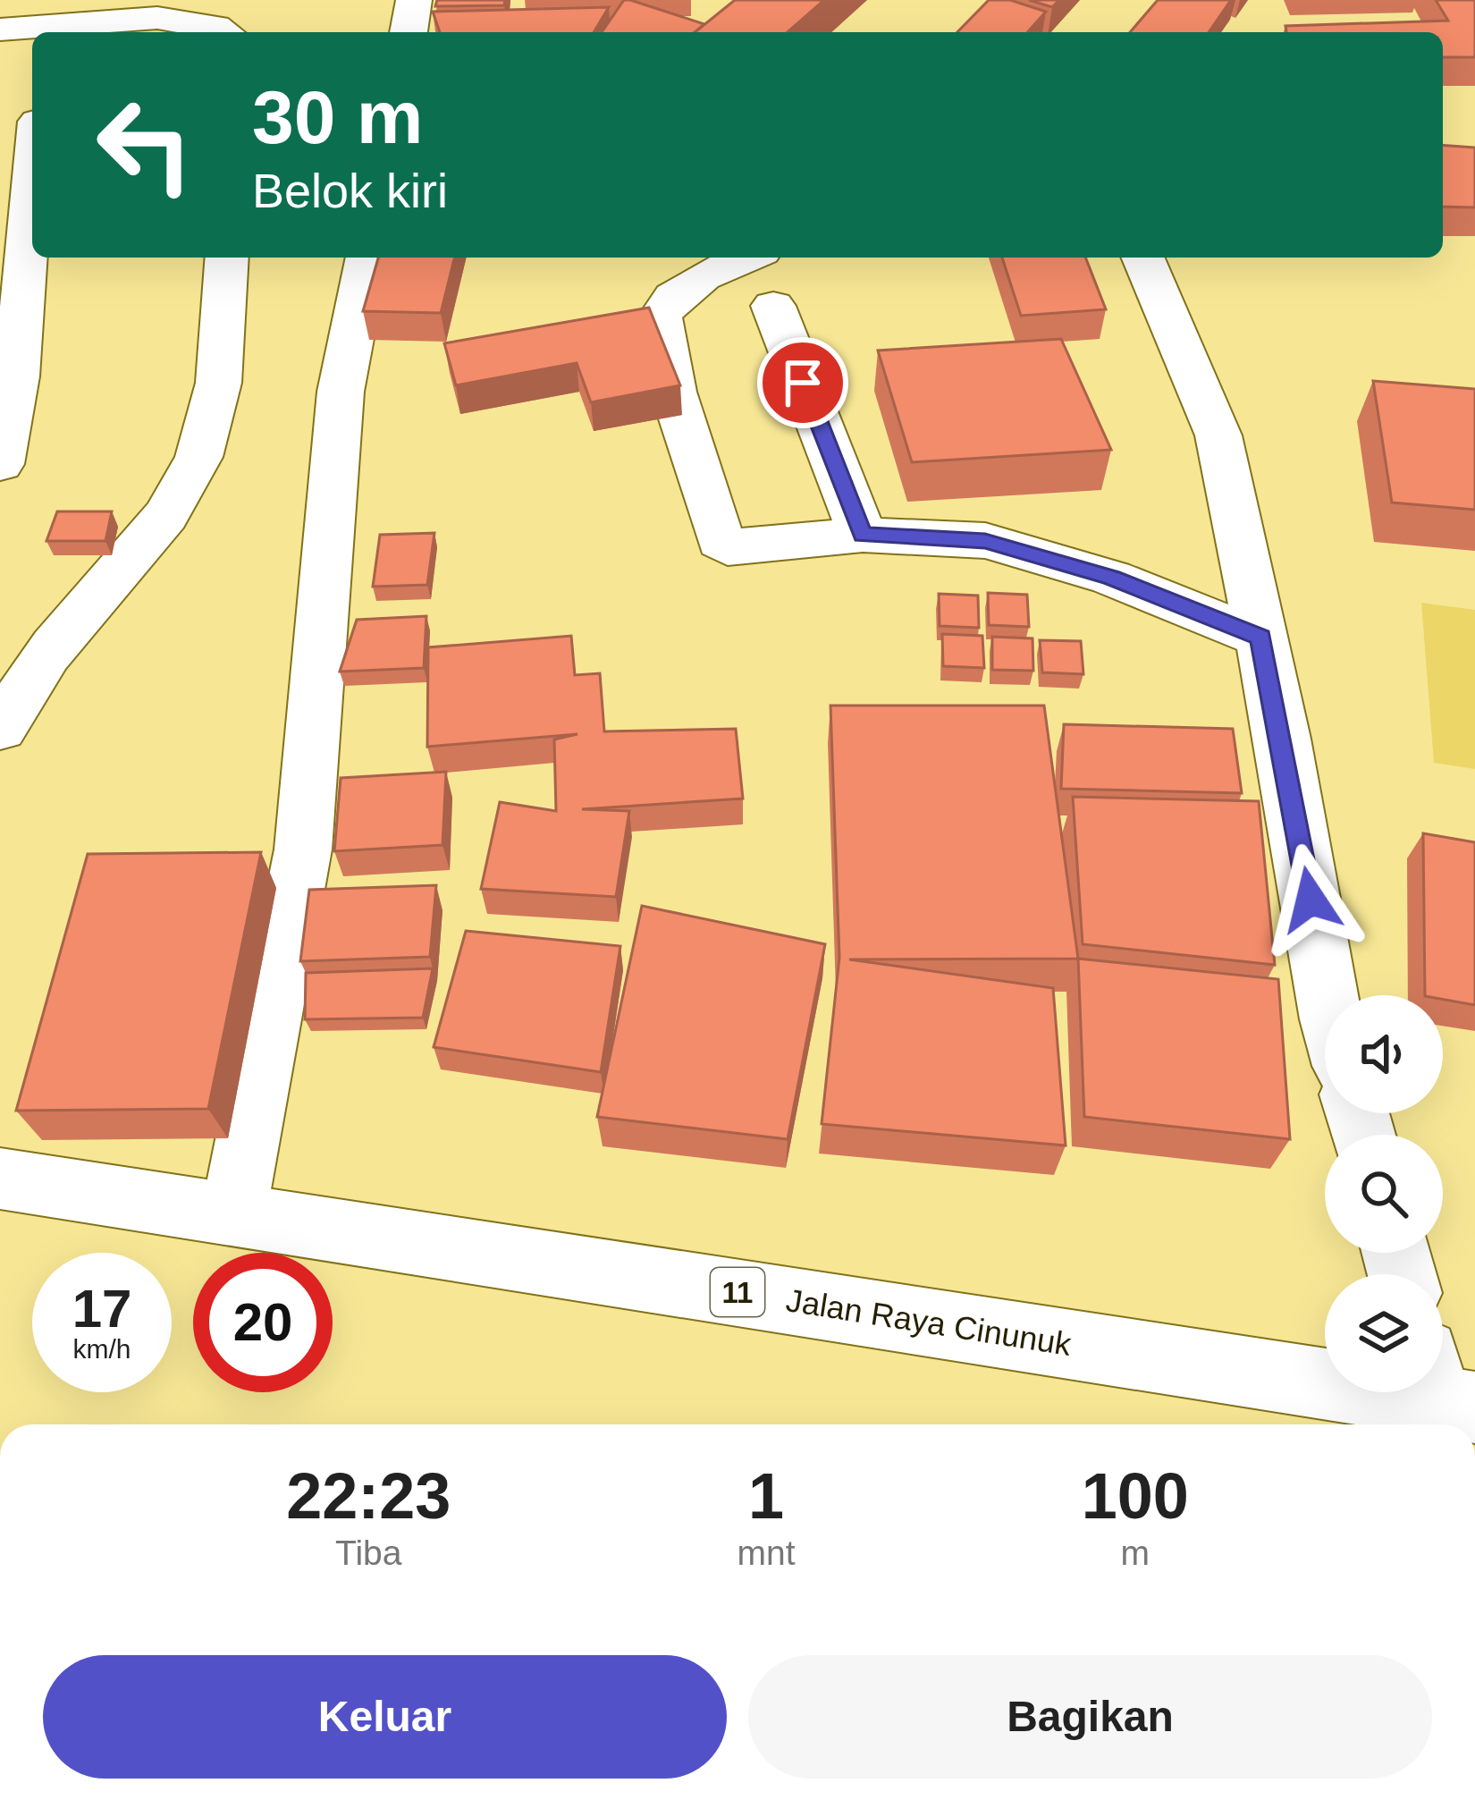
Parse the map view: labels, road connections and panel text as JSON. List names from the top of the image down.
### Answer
{
  "streets": {
    "main road": ["11", "Jalan Raya Cinunuk"]
  },
  "page": {
    "turn": ["30 m", "Belok kiri"],
    "speed": "17 km/h",
    "limit": "20",
    "eta": [
      "22:23",
      "Tiba",
      "1",
      "mnt",
      "100",
      "m"
    ],
    "buttons": ["Keluar", "Bagikan"]
  }
}
